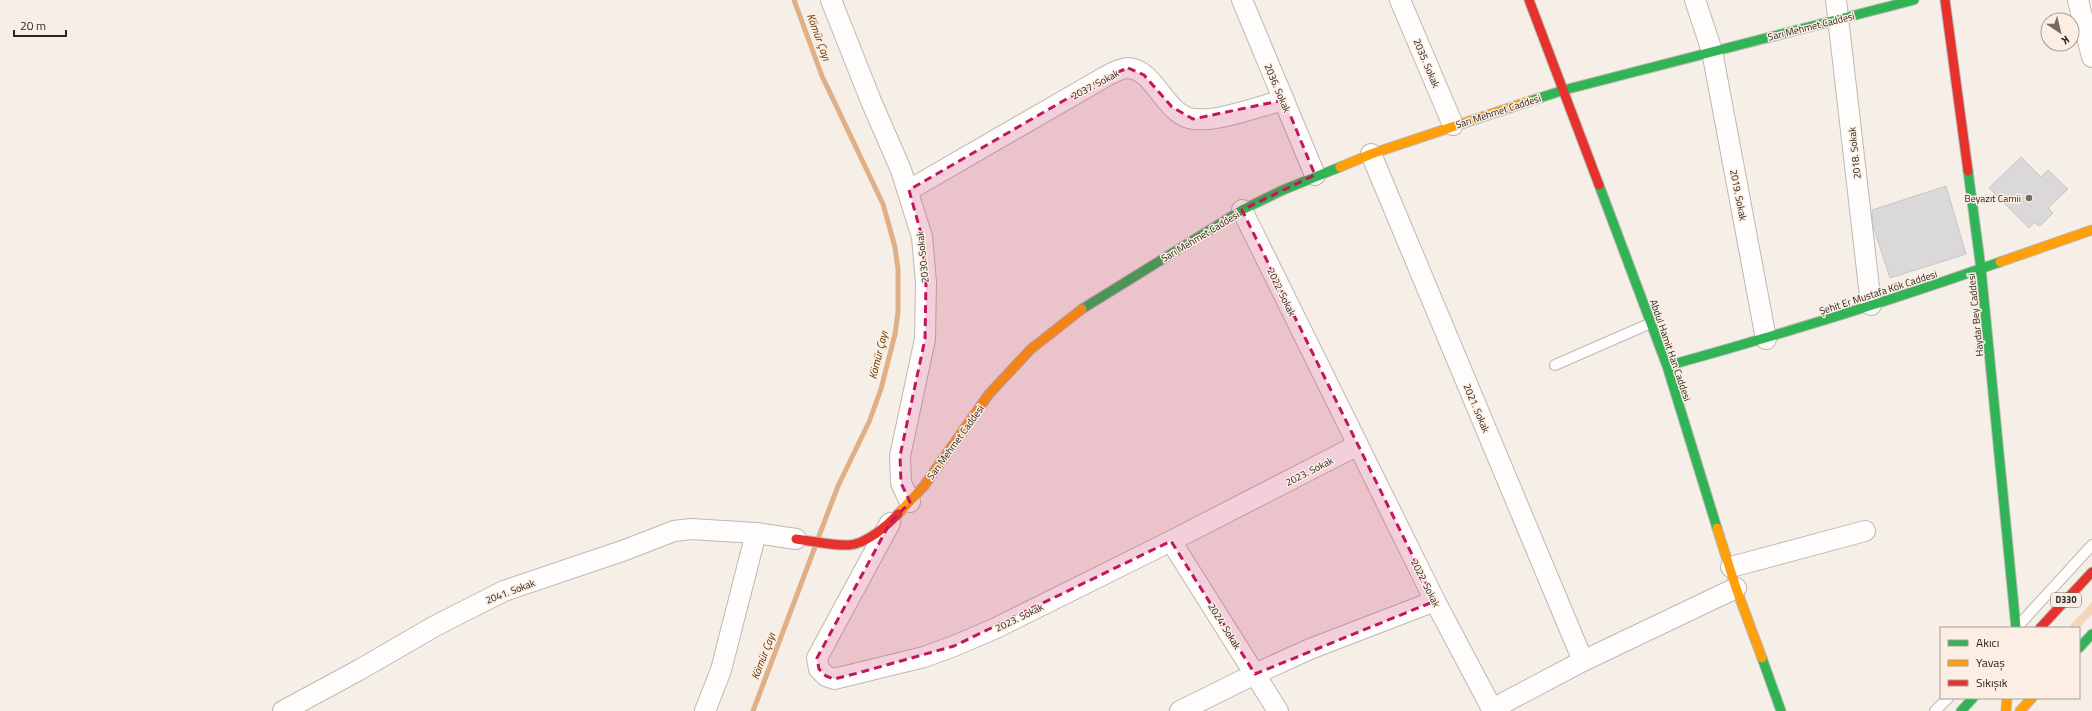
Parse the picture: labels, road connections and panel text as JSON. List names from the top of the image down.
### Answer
{
  "streets": {
    "main road": [
      "Sarı Mehmet Caddesi",
      "Şehit Er Mustafa Kök Caddesi",
      "Haydar Bey Caddesi",
      "Abdul Hamit Han Caddesi",
      "D330"
    ],
    "street": [
      "2035. Sokak",
      "2037. Sokak",
      "2036. Sokak",
      "2018. Sokak",
      "2019. Sokak",
      "2030. Sokak",
      "2022. Sokak",
      "2021. Sokak",
      "2023. Sokak",
      "2041. Sokak",
      "2024. Sokak"
    ]
  },
  "crossings": [
    ["Sarı Mehmet Caddesi", "2035. Sokak"],
    ["Sarı Mehmet Caddesi", "2036. Sokak"],
    ["Sarı Mehmet Caddesi", "2018. Sokak"],
    ["Sarı Mehmet Caddesi", "2019. Sokak"],
    ["Sarı Mehmet Caddesi", "2030. Sokak"],
    ["Sarı Mehmet Caddesi", "2022. Sokak"],
    ["Sarı Mehmet Caddesi", "Abdul Hamit Han Caddesi"],
    ["Sarı Mehmet Caddesi", "2021. Sokak"],
    ["Sarı Mehmet Caddesi", "2023. Sokak"],
    ["Sarı Mehmet Caddesi", "2041. Sokak"],
    ["2037. Sokak", "2036. Sokak"],
    ["2037. Sokak", "2030. Sokak"],
    ["2018. Sokak", "Şehit Er Mustafa Kök Caddesi"],
    ["2019. Sokak", "Şehit Er Mustafa Kök Caddesi"],
    ["2022. Sokak", "Abdul Hamit Han Caddesi"],
    ["2022. Sokak", "2021. Sokak"],
    ["2022. Sokak", "2023. Sokak"],
    ["Şehit Er Mustafa Kök Caddesi", "Haydar Bey Caddesi"],
    ["Şehit Er Mustafa Kök Caddesi", "Abdul Hamit Han Caddesi"],
    ["2023. Sokak", "2024. Sokak"]
  ],
  "water": ["Kömür Çayı"],
  "places": ["Beyazıt Camii"],
  "legend": ["Akıcı", "Yavaş", "Sıkışık"],
  "scale_bar": "20 m",
  "north": "bottom right"
}
